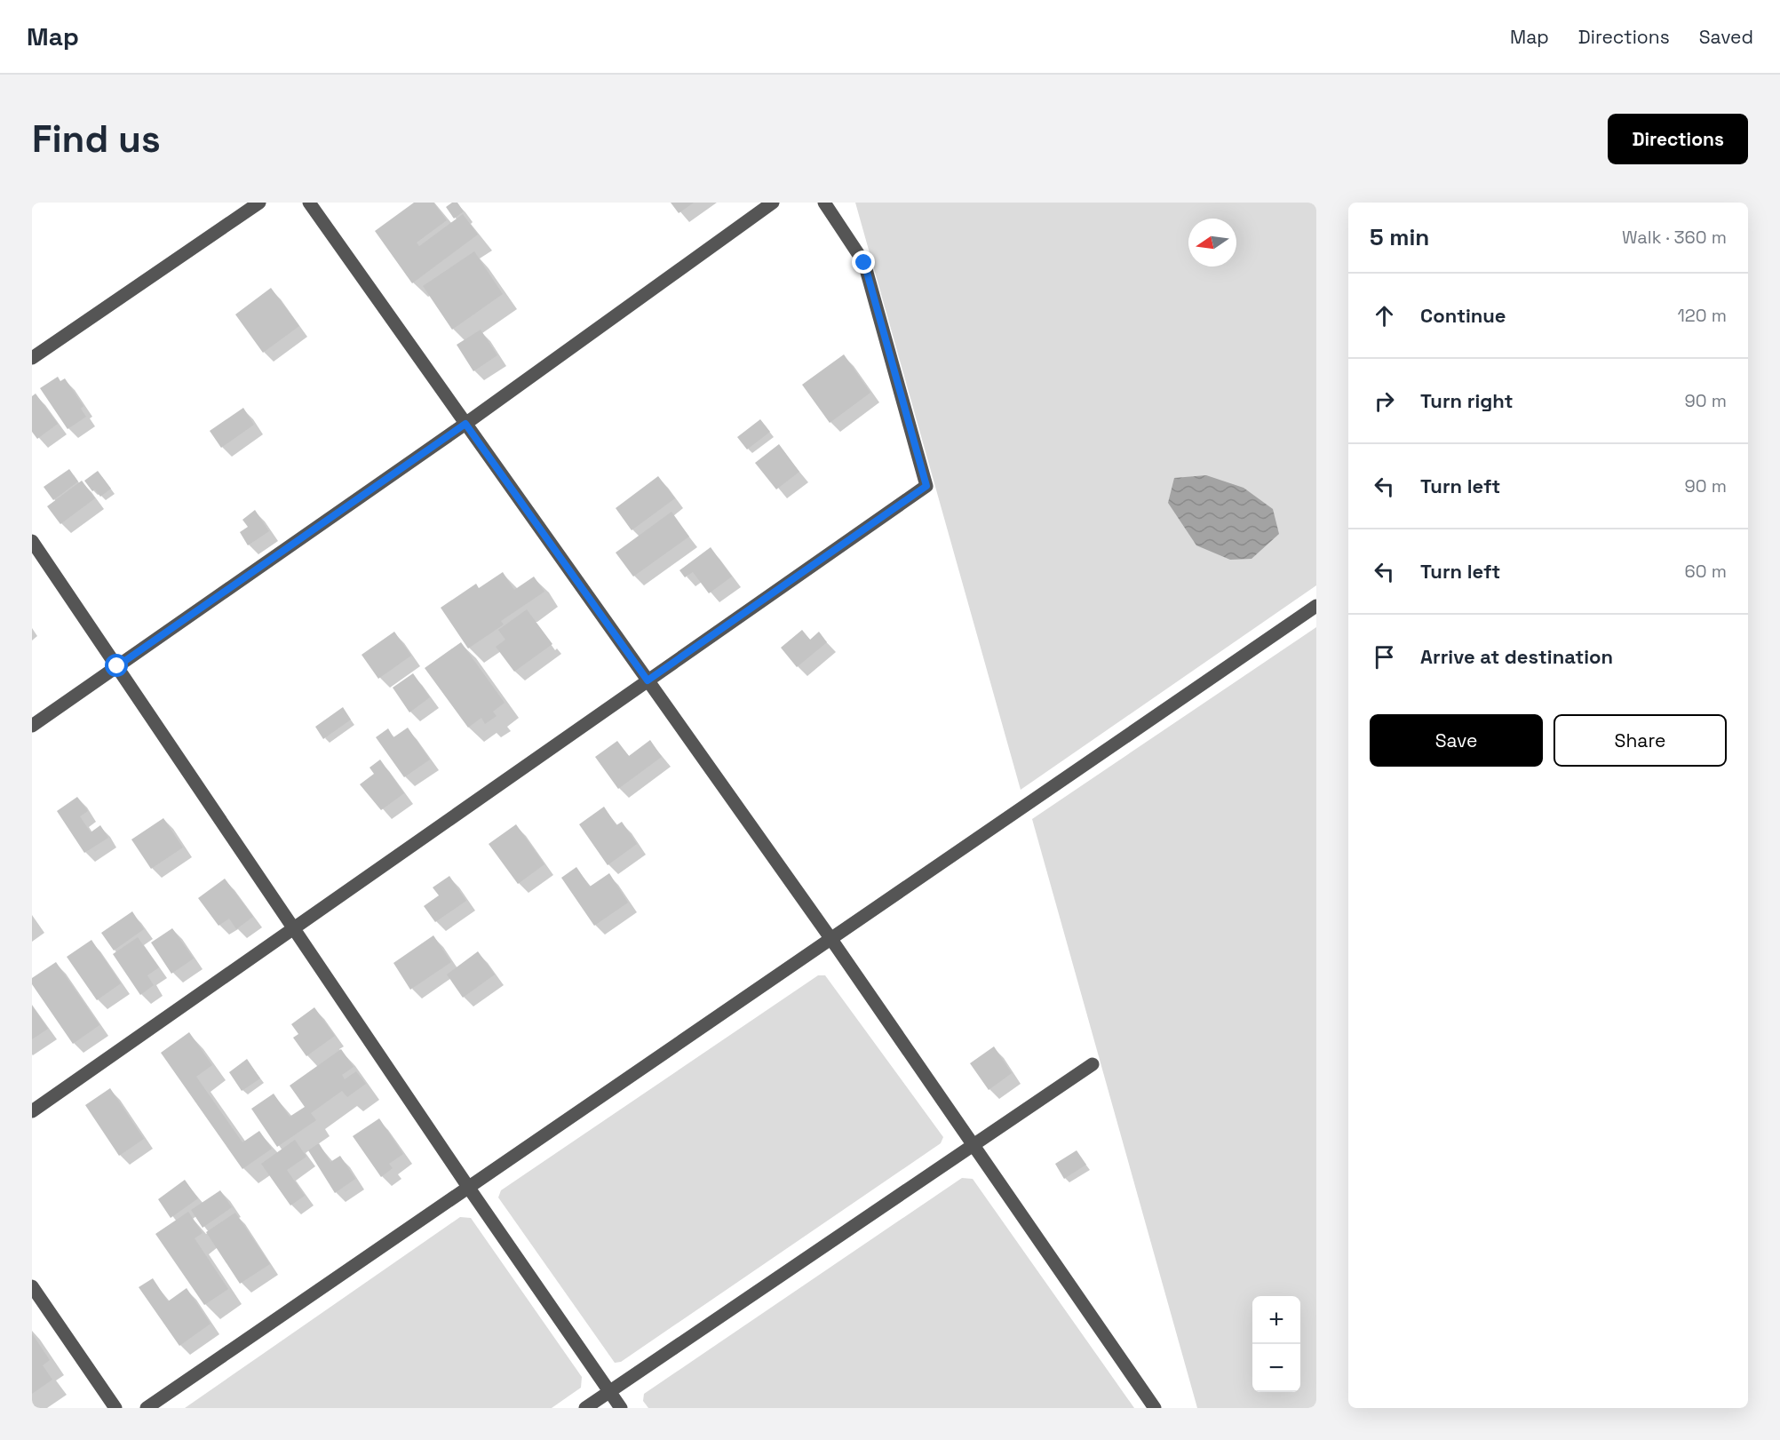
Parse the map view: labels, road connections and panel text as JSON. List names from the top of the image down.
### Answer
{
  "north": "left",
  "page": {
    "header": "Map",
    "nav": ["Map", "Directions", "Saved"],
    "buttons": [
      "Directions",
      ["Save", "Share"]
    ],
    "title": "Find us",
    "heading": ["5 min", "Walk · 360 m"],
    "list": [
      ["Continue", "120 m"],
      ["Turn right", "90 m"],
      ["Turn left", "90 m"],
      ["Turn left", "60 m"],
      "Arrive at destination"
    ],
    "map_buttons": ["+", "−"]
  }
}
